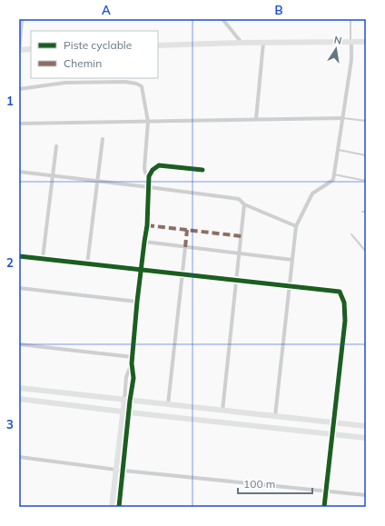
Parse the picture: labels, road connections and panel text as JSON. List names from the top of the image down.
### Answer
{
  "legend": ["Piste cyclable", "Chemin"],
  "scale_bar": "100 m",
  "north": "top",
  "grid": {
    "columns": ["A", "B"],
    "rows": ["1", "2", "3"]
  }
}
